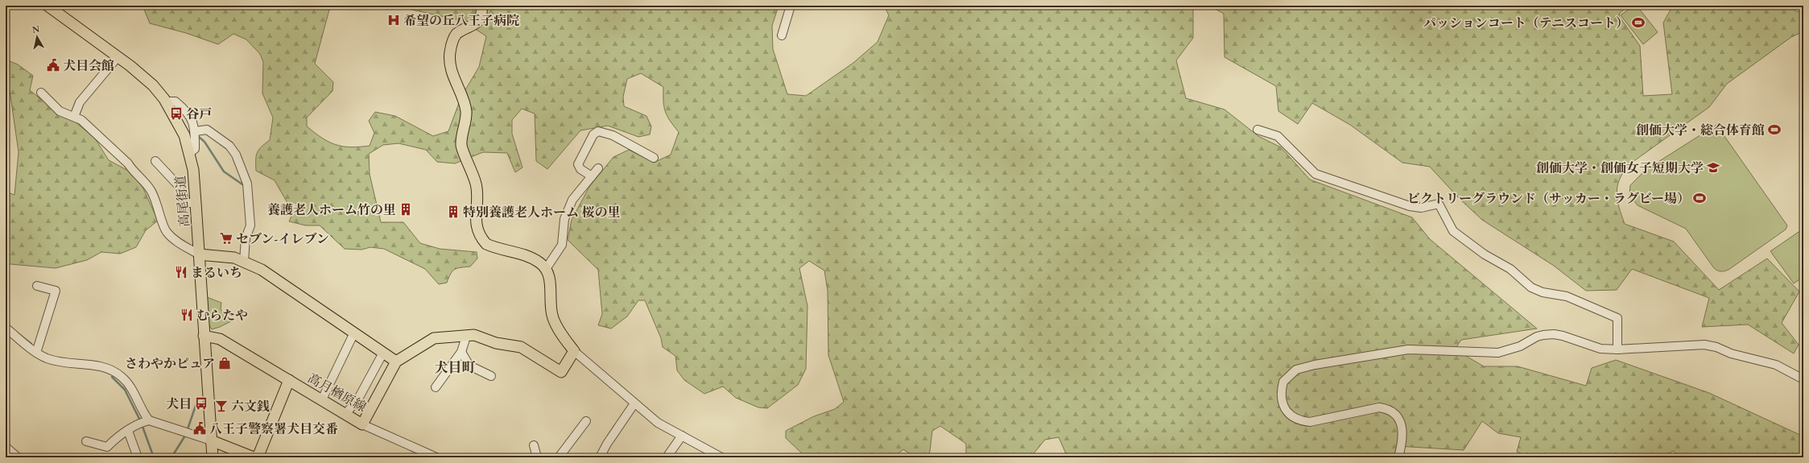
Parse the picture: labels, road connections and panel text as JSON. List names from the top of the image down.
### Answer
{
  "streets": {
    "main road": ["高尾街道", "高月楢原線"]
  },
  "districts": ["犬目町"],
  "places": {
    "hospital": ["希望の丘八王子病院"],
    "sports": ["パッションコート（テニスコート）", "創価大学・総合体育館", "ビクトリーグラウンド（サッカー・ラグビー場）"],
    "public building": ["犬目会館", "八王子警察署犬目交番"],
    "bus stop": ["谷戸", "犬目"],
    "school or university": ["創価大学・創価女子短期大学"],
    "building": ["養護老人ホーム竹の里", "特別養護老人ホーム 桜の里"],
    "supermarket": ["セブン-イレブン"],
    "restaurant": ["まるいち", "むらたや"],
    "shop": ["さわやかピュア"],
    "bar": ["六文銭"]
  },
  "north": "top"
}
